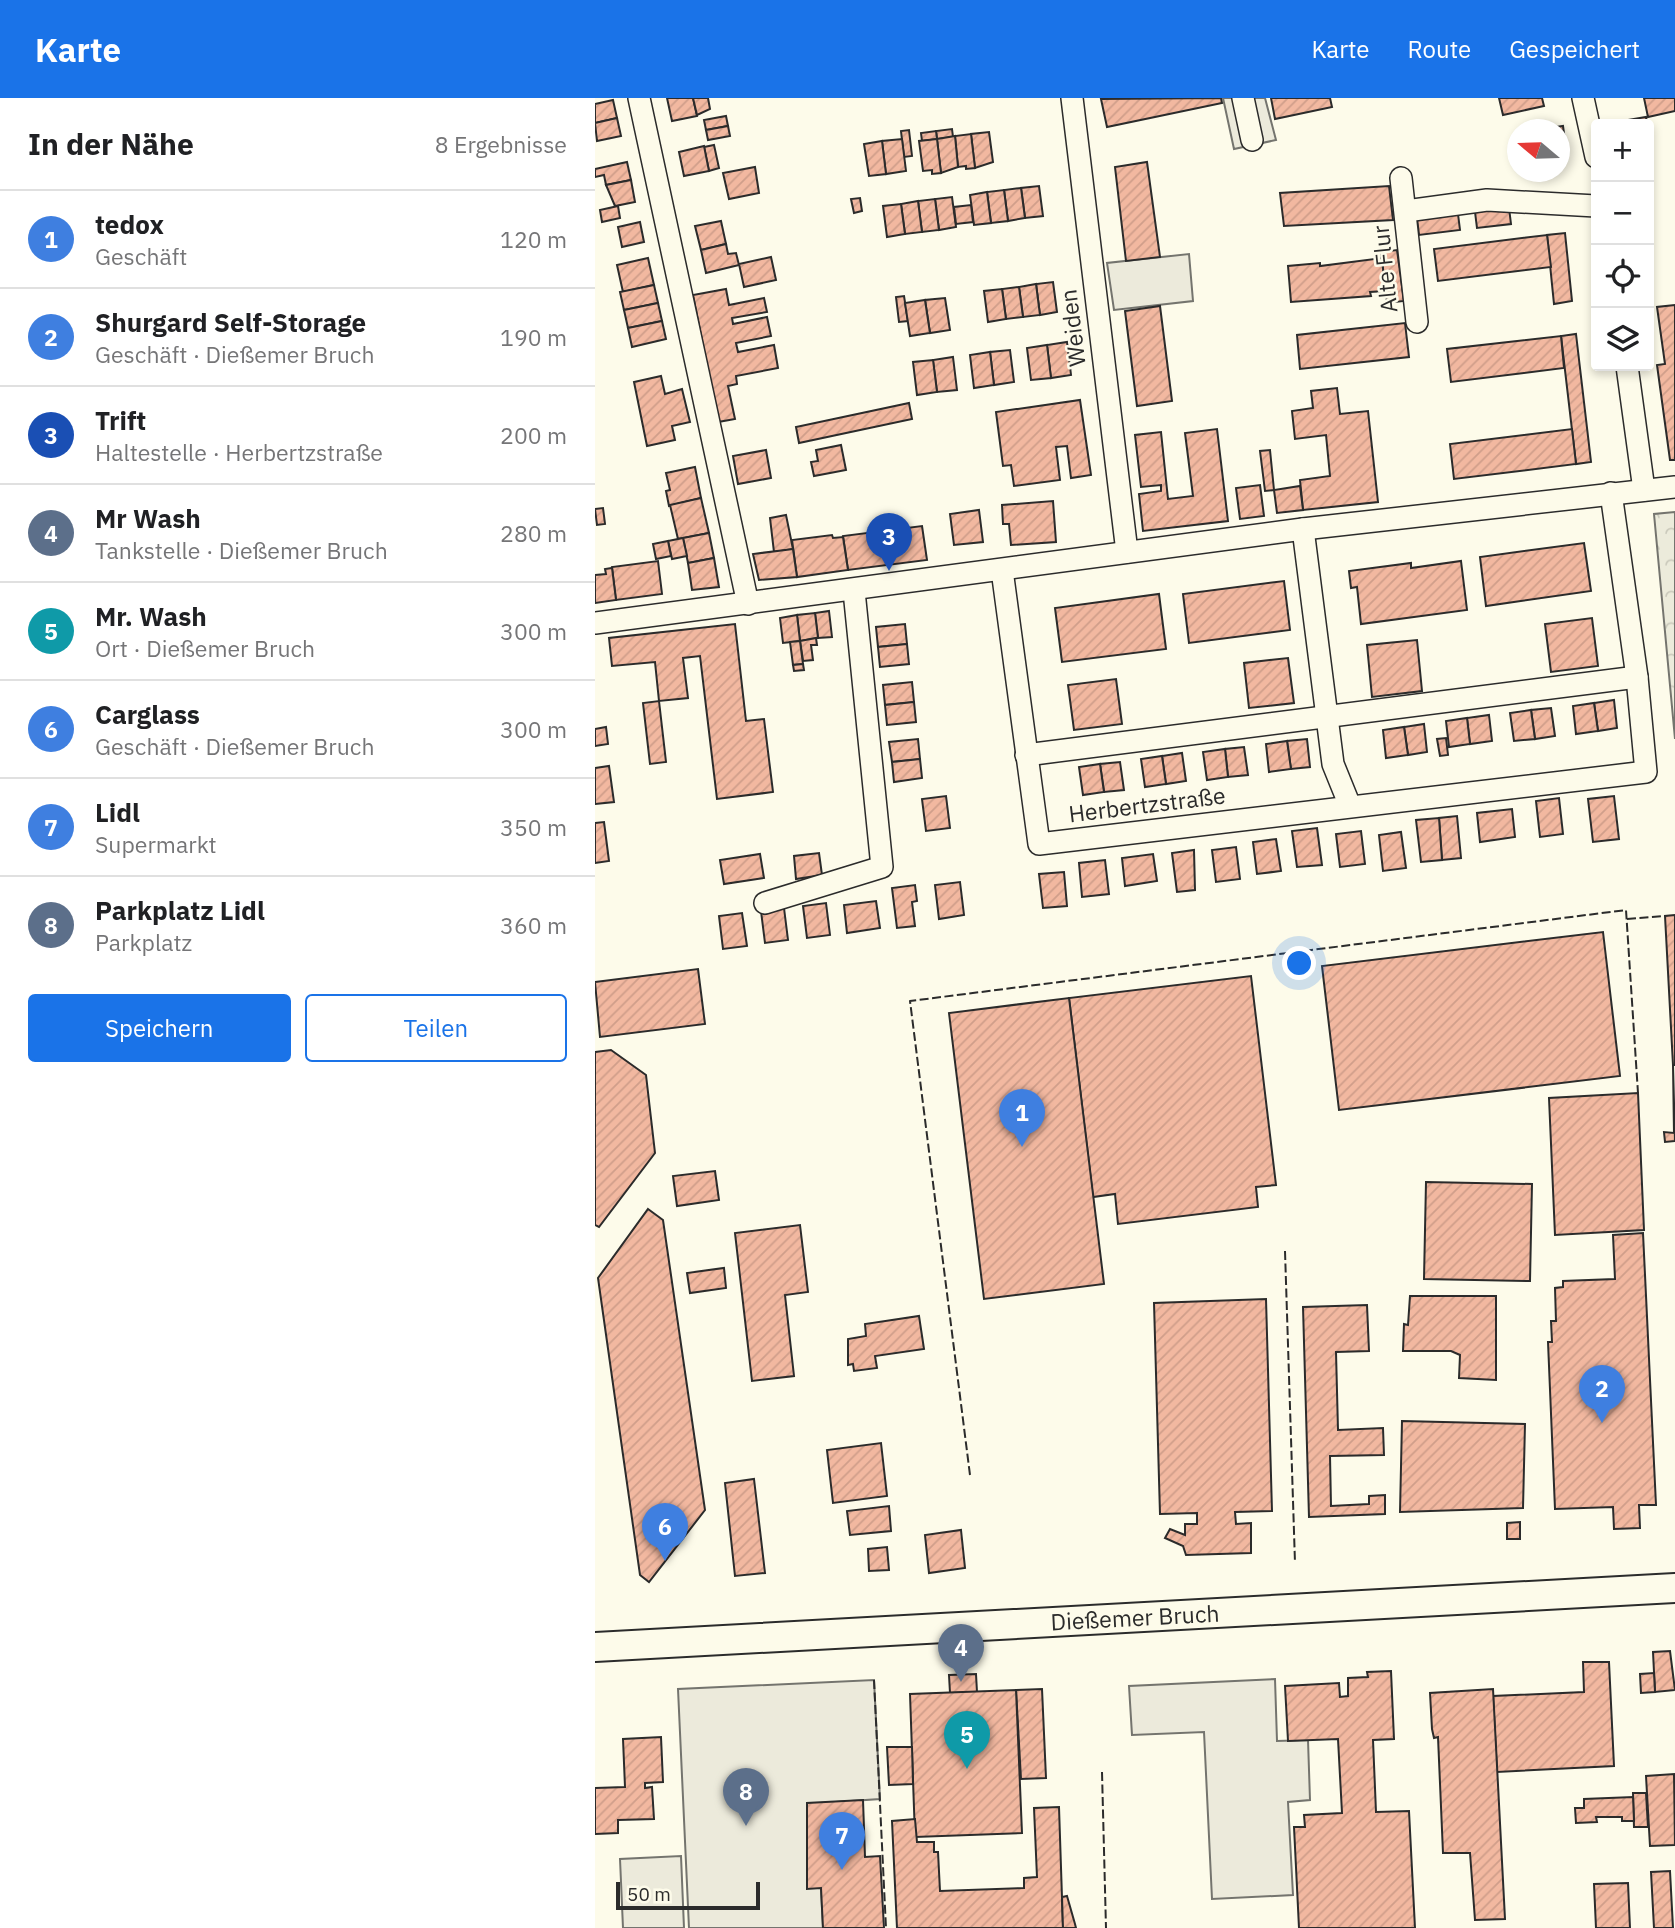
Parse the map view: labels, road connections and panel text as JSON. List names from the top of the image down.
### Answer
{
  "streets": {
    "main road": ["Dießemer Bruch"],
    "street": ["Alte Flur", "Weiden", "Herbertzstraße"]
  },
  "scale_bar": "50 m",
  "north": "left",
  "page": {
    "header": "Karte",
    "nav": ["Karte", "Route", "Gespeichert"],
    "heading": ["In der Nähe", "8 Ergebnisse"],
    "map_buttons": ["+", "−"],
    "list": [
      {
        "mark": "1",
        "name": "tedox",
        "note": "Geschäft",
        "value": "120 m"
      },
      {
        "mark": "2",
        "name": "Shurgard Self-Storage",
        "note": "Geschäft · Dießemer Bruch",
        "value": "190 m"
      },
      {
        "mark": "3",
        "name": "Trift",
        "note": "Haltestelle · Herbertzstraße",
        "value": "200 m"
      },
      {
        "mark": "4",
        "name": "Mr Wash",
        "note": "Tankstelle · Dießemer Bruch",
        "value": "280 m"
      },
      {
        "mark": "5",
        "name": "Mr. Wash",
        "note": "Ort · Dießemer Bruch",
        "value": "300 m"
      },
      {
        "mark": "6",
        "name": "Carglass",
        "note": "Geschäft · Dießemer Bruch",
        "value": "300 m"
      },
      {
        "mark": "7",
        "name": "Lidl",
        "note": "Supermarkt",
        "value": "350 m"
      },
      {
        "mark": "8",
        "name": "Parkplatz Lidl",
        "note": "Parkplatz",
        "value": "360 m"
      }
    ],
    "pins": [
      "3",
      "1",
      "2",
      "6",
      "4",
      "5",
      "8",
      "7"
    ],
    "buttons": ["Speichern", "Teilen"],
    "scale": "50 m"
  }
}
